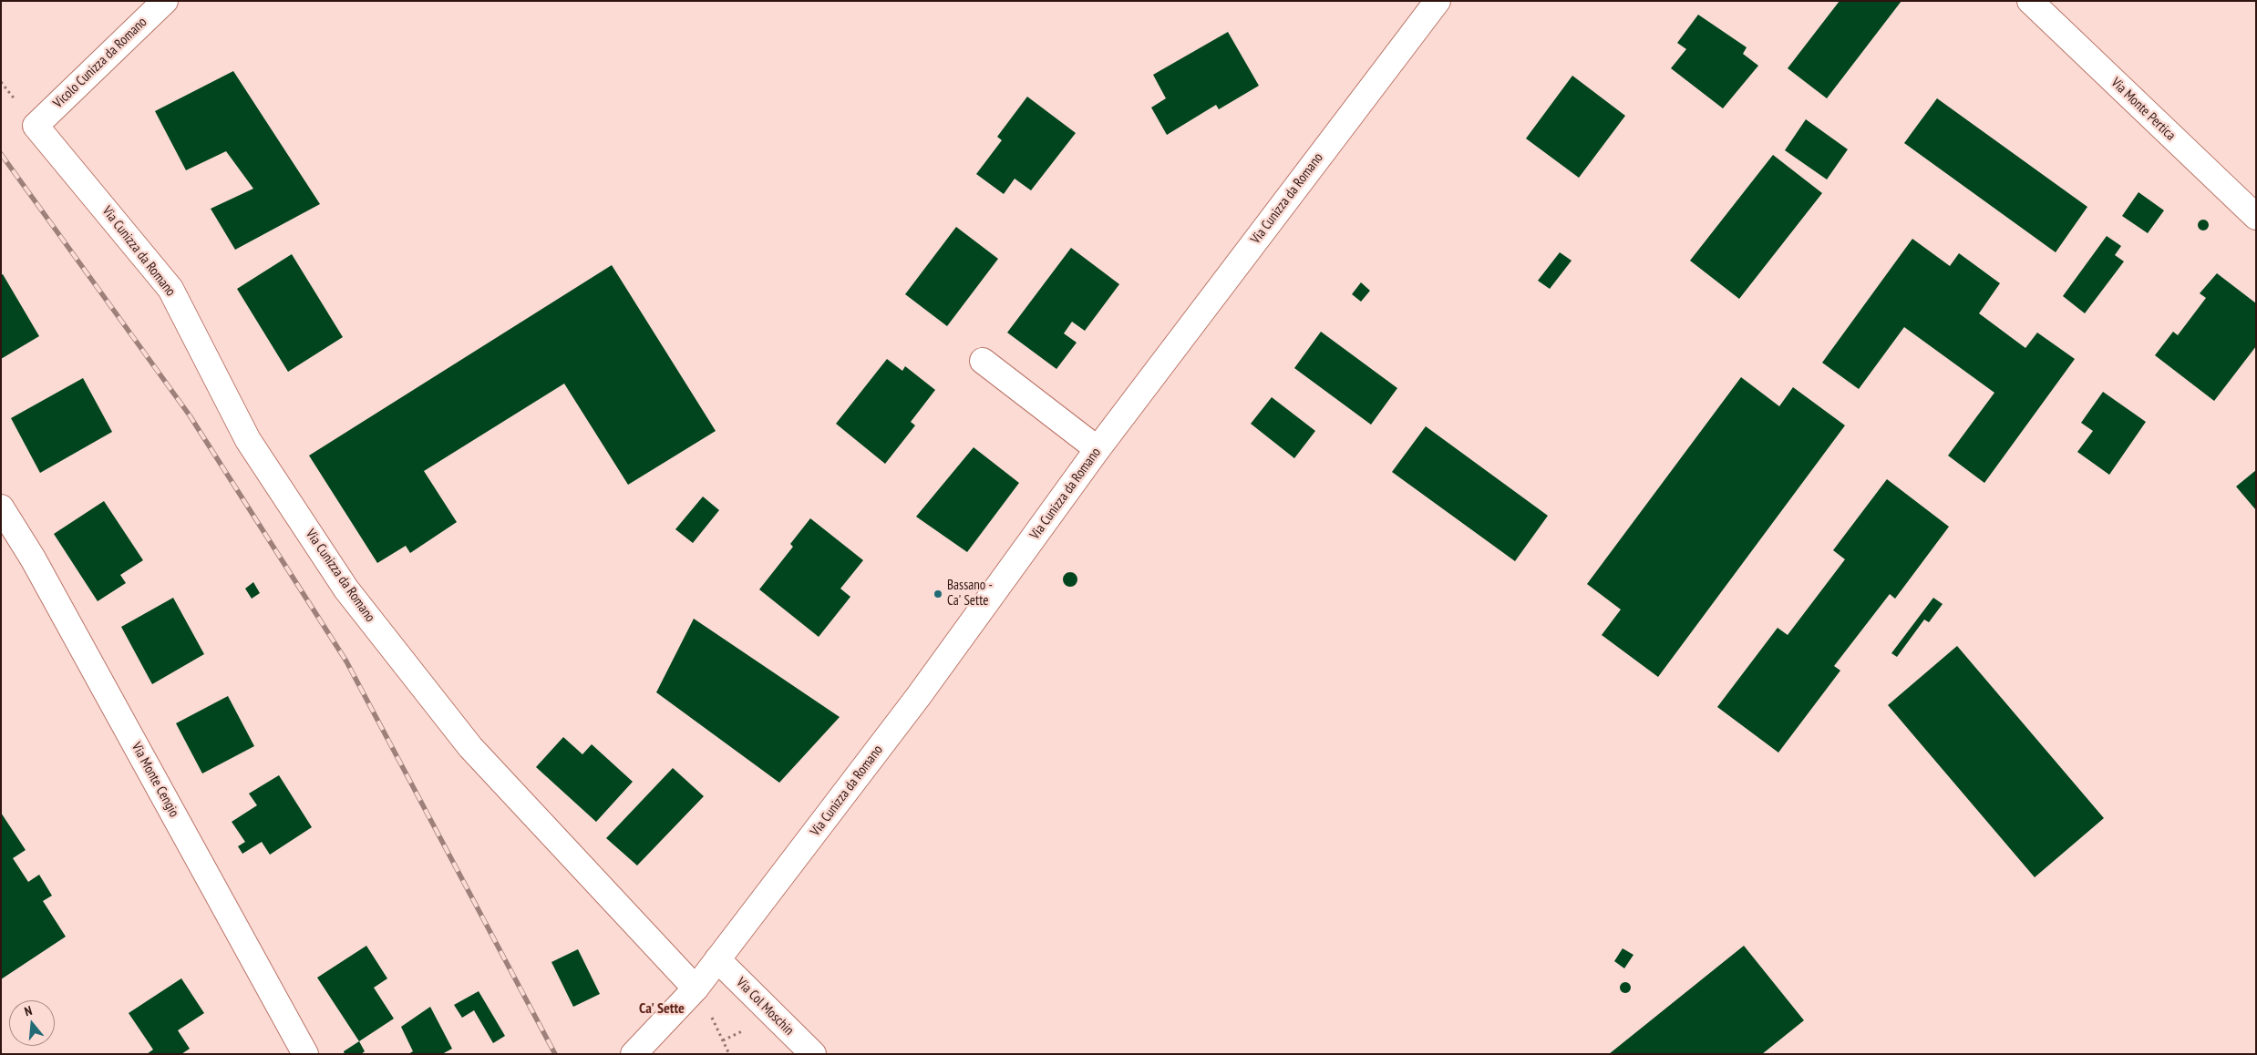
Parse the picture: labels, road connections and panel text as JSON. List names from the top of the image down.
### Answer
{
  "streets": {
    "street": [
      "Vicolo Cunizza da Romano",
      "Via Monte Pertica",
      "Via Cunizza da Romano",
      "Via Monte Cengio",
      "Via Col Moschin"
    ]
  },
  "crossings": [
    ["Vicolo Cunizza da Romano", "Via Cunizza da Romano"],
    ["Via Cunizza da Romano", "Via Col Moschin"]
  ],
  "districts": ["Ca' Sette"],
  "places": ["Bassano - Ca' Sette"],
  "north": "top"
}
